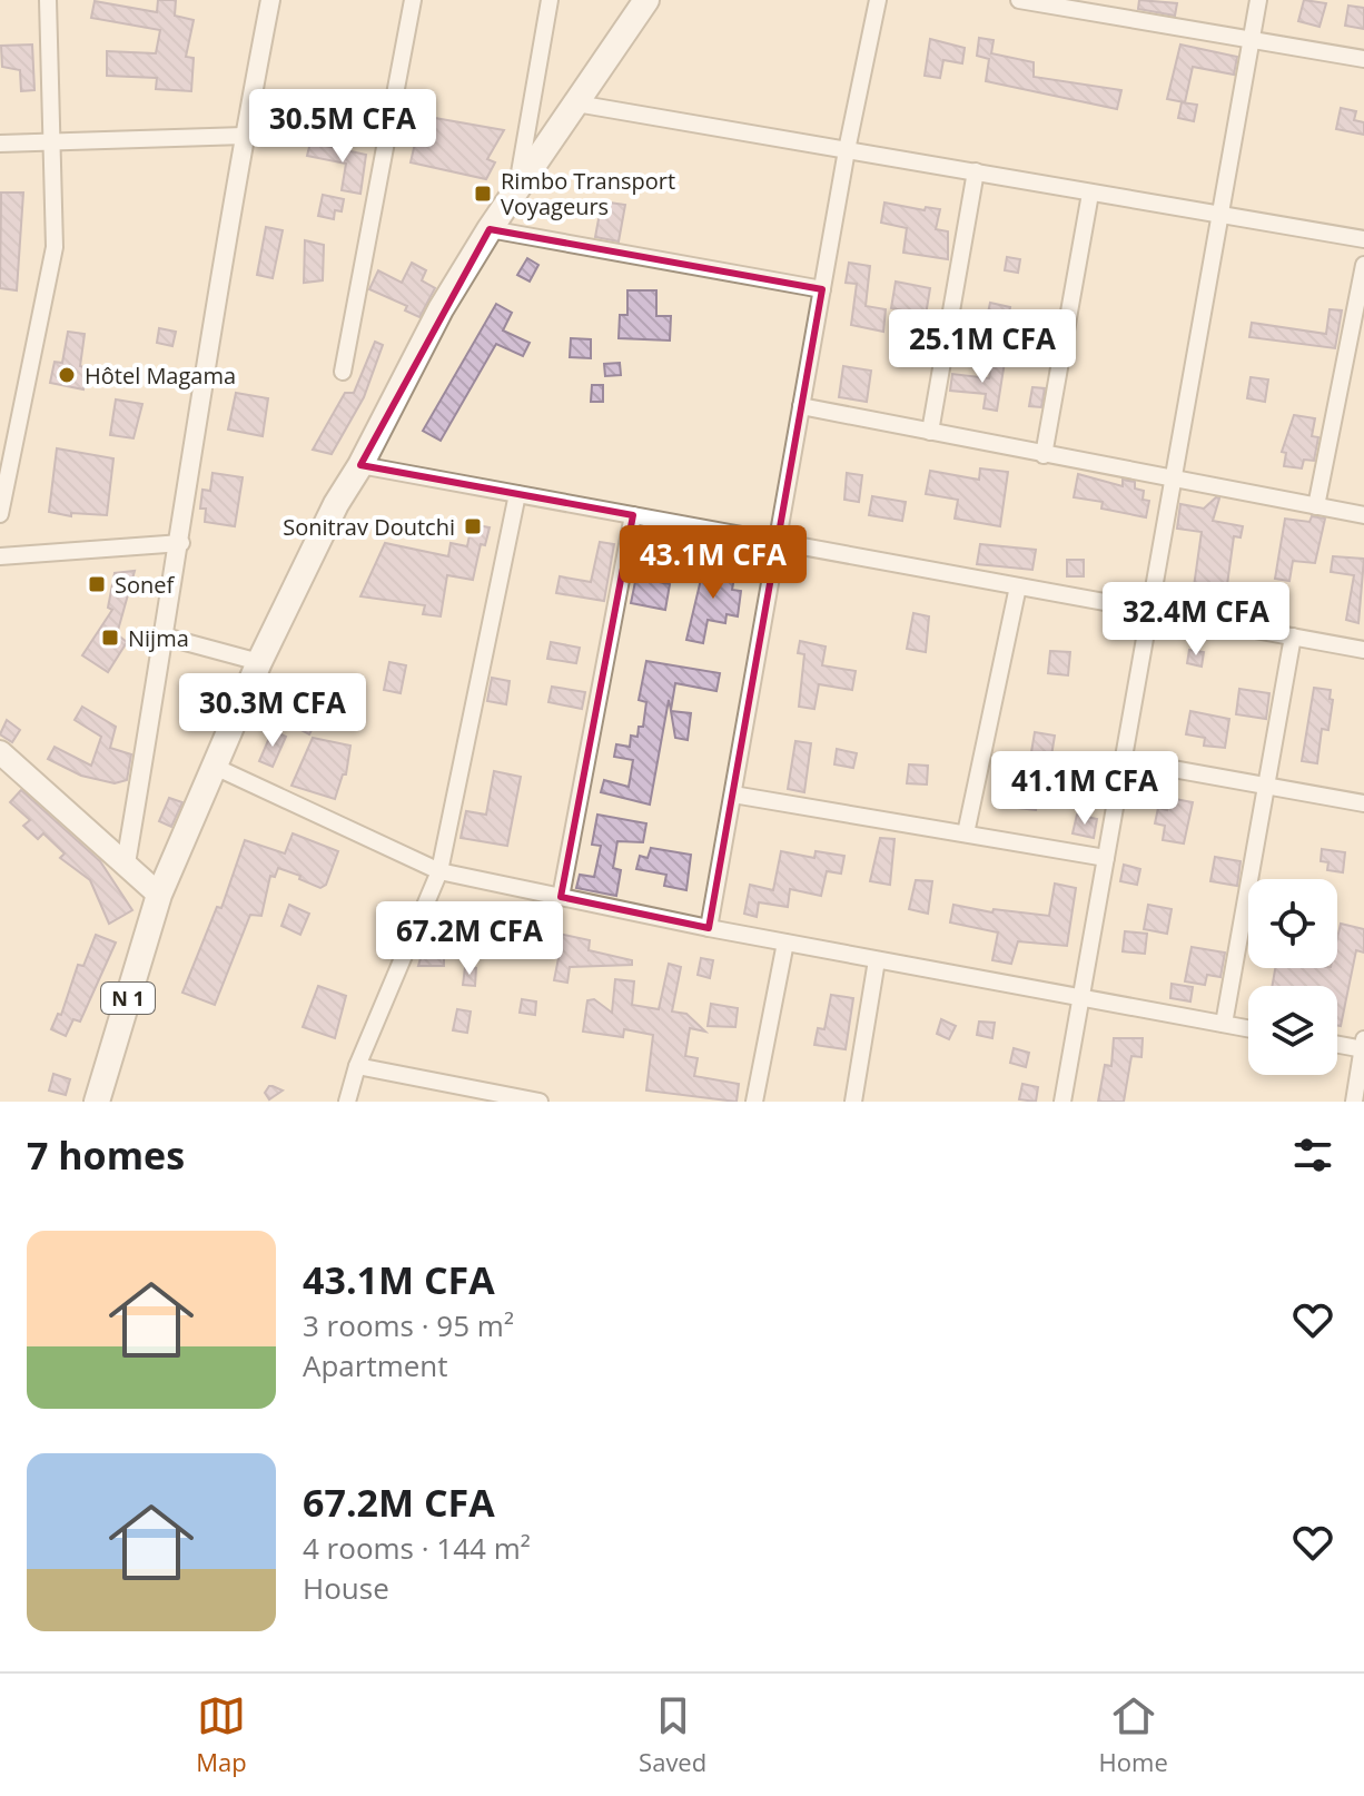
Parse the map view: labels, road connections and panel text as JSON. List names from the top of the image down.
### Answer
{
  "streets": {
    "highway": ["N 1"]
  },
  "places": {
    "transit": [
      "Rimbo Transport Voyageurs",
      "Sonitrav Doutchi",
      "Sonef",
      "Nijma"
    ],
    "other": ["Hôtel Magama"]
  },
  "page": {
    "price": [
      "30.5M CFA",
      "25.1M CFA",
      "43.1M CFA",
      "32.4M CFA",
      "30.3M CFA",
      "41.1M CFA",
      "67.2M CFA"
    ],
    "heading": "7 homes",
    "list": [
      {
        "name": "43.1M CFA",
        "note": "3 rooms · 95 m² · Apartment"
      },
      {
        "name": "67.2M CFA",
        "note": "4 rooms · 144 m² · House"
      }
    ],
    "tabs": ["Map", "Saved", "Home"]
  }
}
